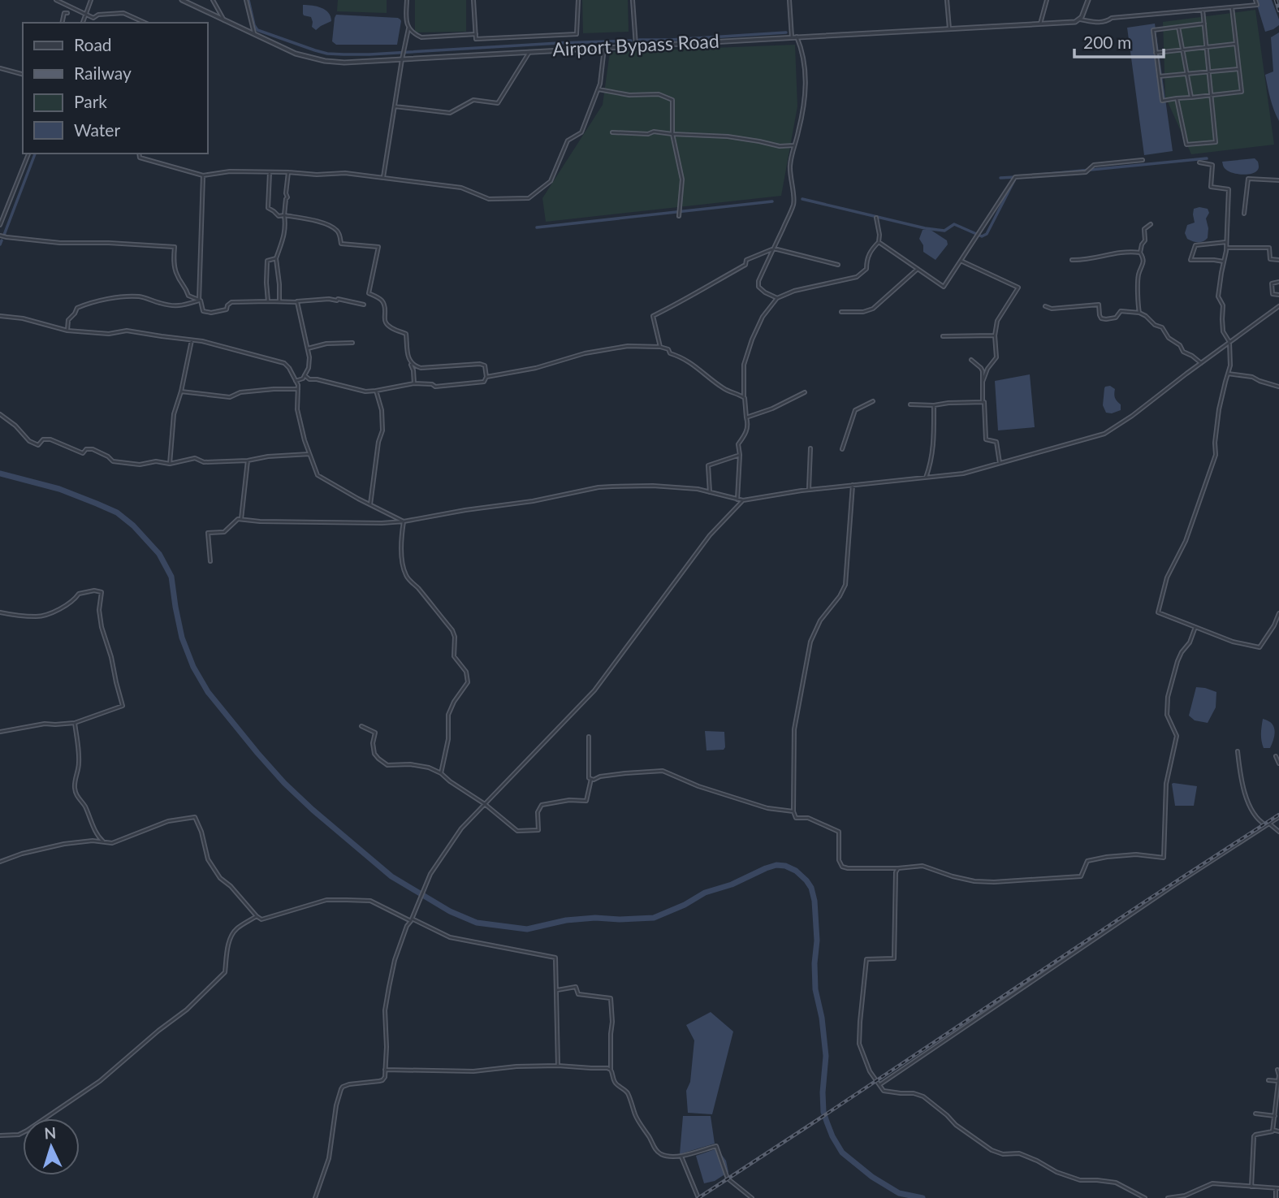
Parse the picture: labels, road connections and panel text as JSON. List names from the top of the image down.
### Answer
{
  "streets": {
    "street": ["Airport Bypass Road"]
  },
  "legend": [
    "Road",
    "Railway",
    "Park",
    "Water"
  ],
  "scale_bar": "200 m",
  "north": "top"
}
